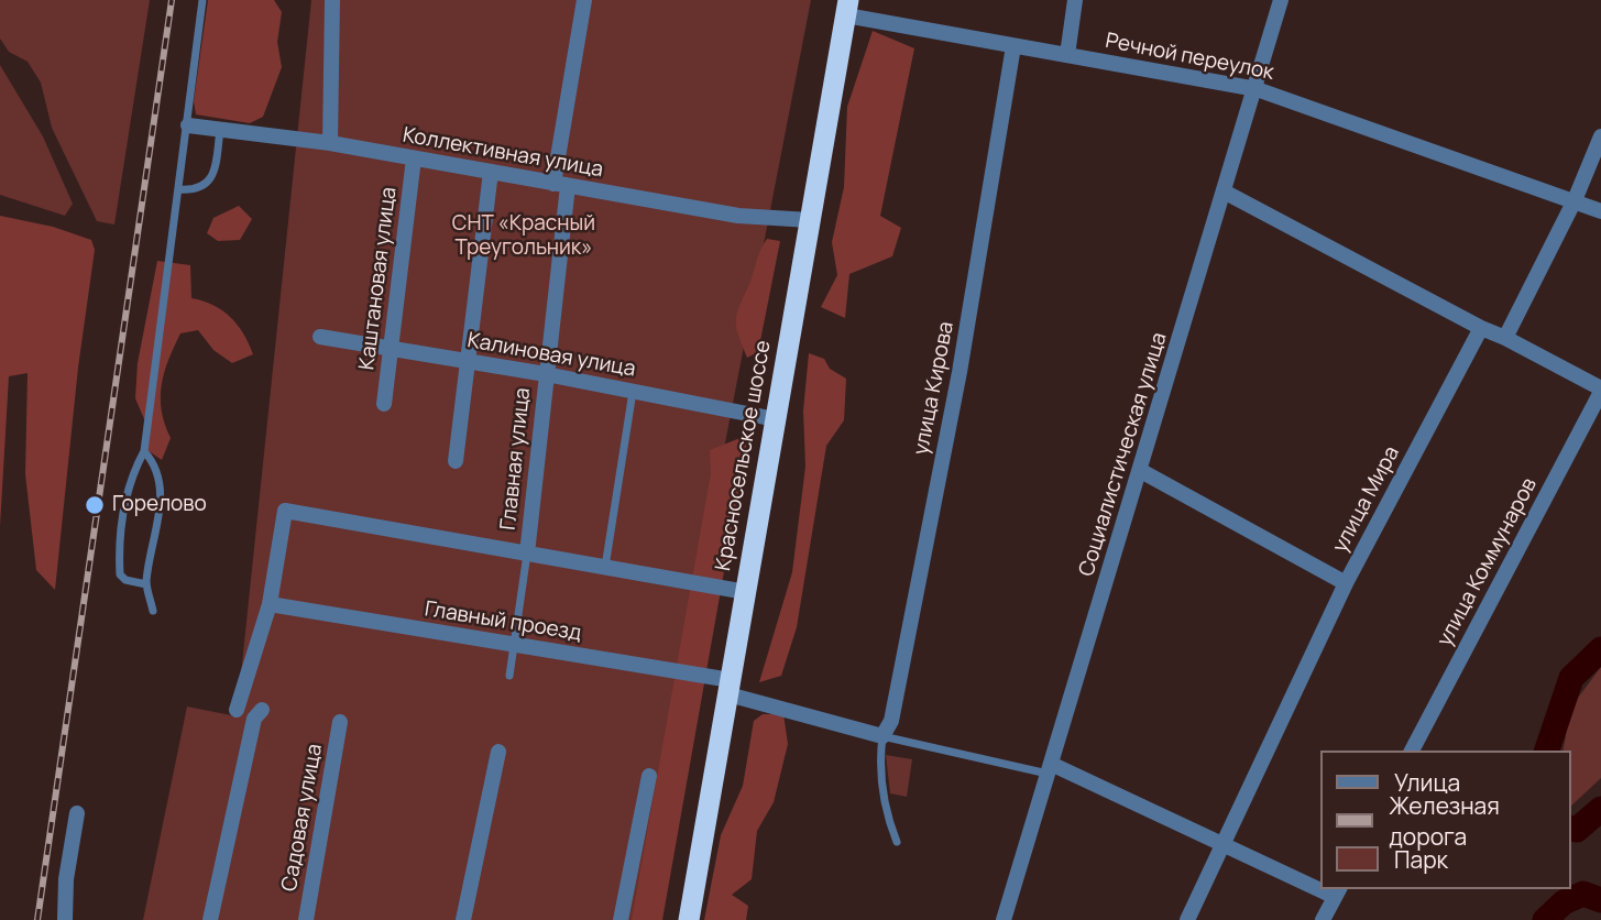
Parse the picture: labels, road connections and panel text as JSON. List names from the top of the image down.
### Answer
{
  "streets": {
    "highway": ["Красносельское шоссе"],
    "street": [
      "Речной переулок",
      "Коллективная улица",
      "Каштановая улица",
      "Калиновая улица",
      "улица Кирова",
      "Социалистическая улица",
      "Главная улица",
      "улица Мира",
      "улица Коммунаров",
      "Главный проезд",
      "Садовая улица"
    ]
  },
  "crossings": [
    ["Речной переулок", "улица Кирова"],
    ["Речной переулок", "Социалистическая улица"],
    ["Речной переулок", "Красносельское шоссе"],
    ["Коллективная улица", "Каштановая улица"],
    ["Коллективная улица", "Красносельское шоссе"],
    ["Коллективная улица", "Главная улица"],
    ["Каштановая улица", "Калиновая улица"],
    ["Калиновая улица", "Красносельское шоссе"],
    ["Калиновая улица", "Главная улица"],
    ["улица Кирова", "Главный проезд"],
    ["Красносельское шоссе", "Главный проезд"]
  ],
  "parks": ["СНТ «Красный Треугольник»"],
  "places": ["Горелово"],
  "legend": ["Улица", "Железная дорога", "Парк"]
}
